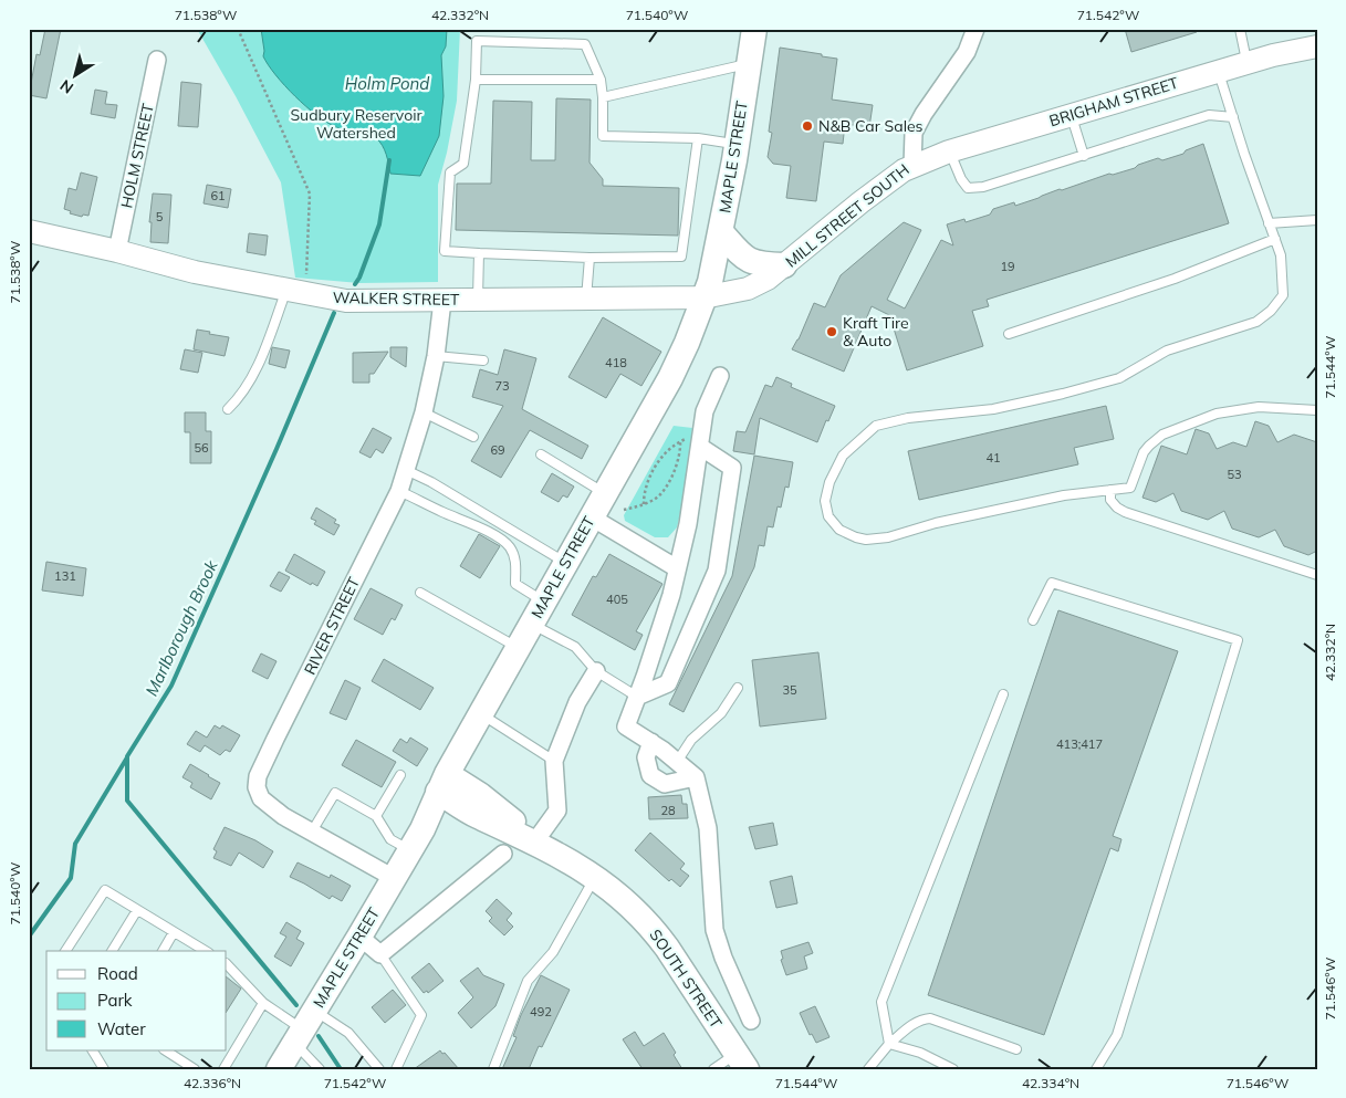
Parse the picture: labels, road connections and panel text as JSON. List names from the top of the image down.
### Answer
{
  "streets": {
    "main road": ["MAPLE STREET", "SOUTH STREET"],
    "street": [
      "BRIGHAM STREET",
      "HOLM STREET",
      "MILL STREET SOUTH",
      "WALKER STREET",
      "RIVER STREET"
    ]
  },
  "crossings": [
    ["BRIGHAM STREET", "MILL STREET SOUTH"],
    ["HOLM STREET", "WALKER STREET"],
    ["MAPLE STREET", "MILL STREET SOUTH"],
    ["MAPLE STREET", "WALKER STREET"],
    ["MAPLE STREET", "RIVER STREET"],
    ["MAPLE STREET", "SOUTH STREET"],
    ["MILL STREET SOUTH", "WALKER STREET"],
    ["WALKER STREET", "RIVER STREET"]
  ],
  "water": ["Holm Pond", "Marlborough Brook"],
  "parks": ["Sudbury Reservoir Watershed"],
  "places": ["N&B Car Sales", "Kraft Tire & Auto"],
  "house_numbers": [
    "61",
    "5",
    "19",
    "418",
    "73",
    "56",
    "69",
    "41",
    "53",
    "131",
    "405",
    "35",
    "413;417",
    "28",
    "492"
  ],
  "legend": ["Road", "Park", "Water"],
  "north": "bottom left",
  "coordinates": [
    "71.538°W",
    "42.332°N",
    "71.540°W",
    "71.542°W",
    "71.544°W",
    "71.546°W",
    "42.336°N",
    "42.334°N"
  ]
}
